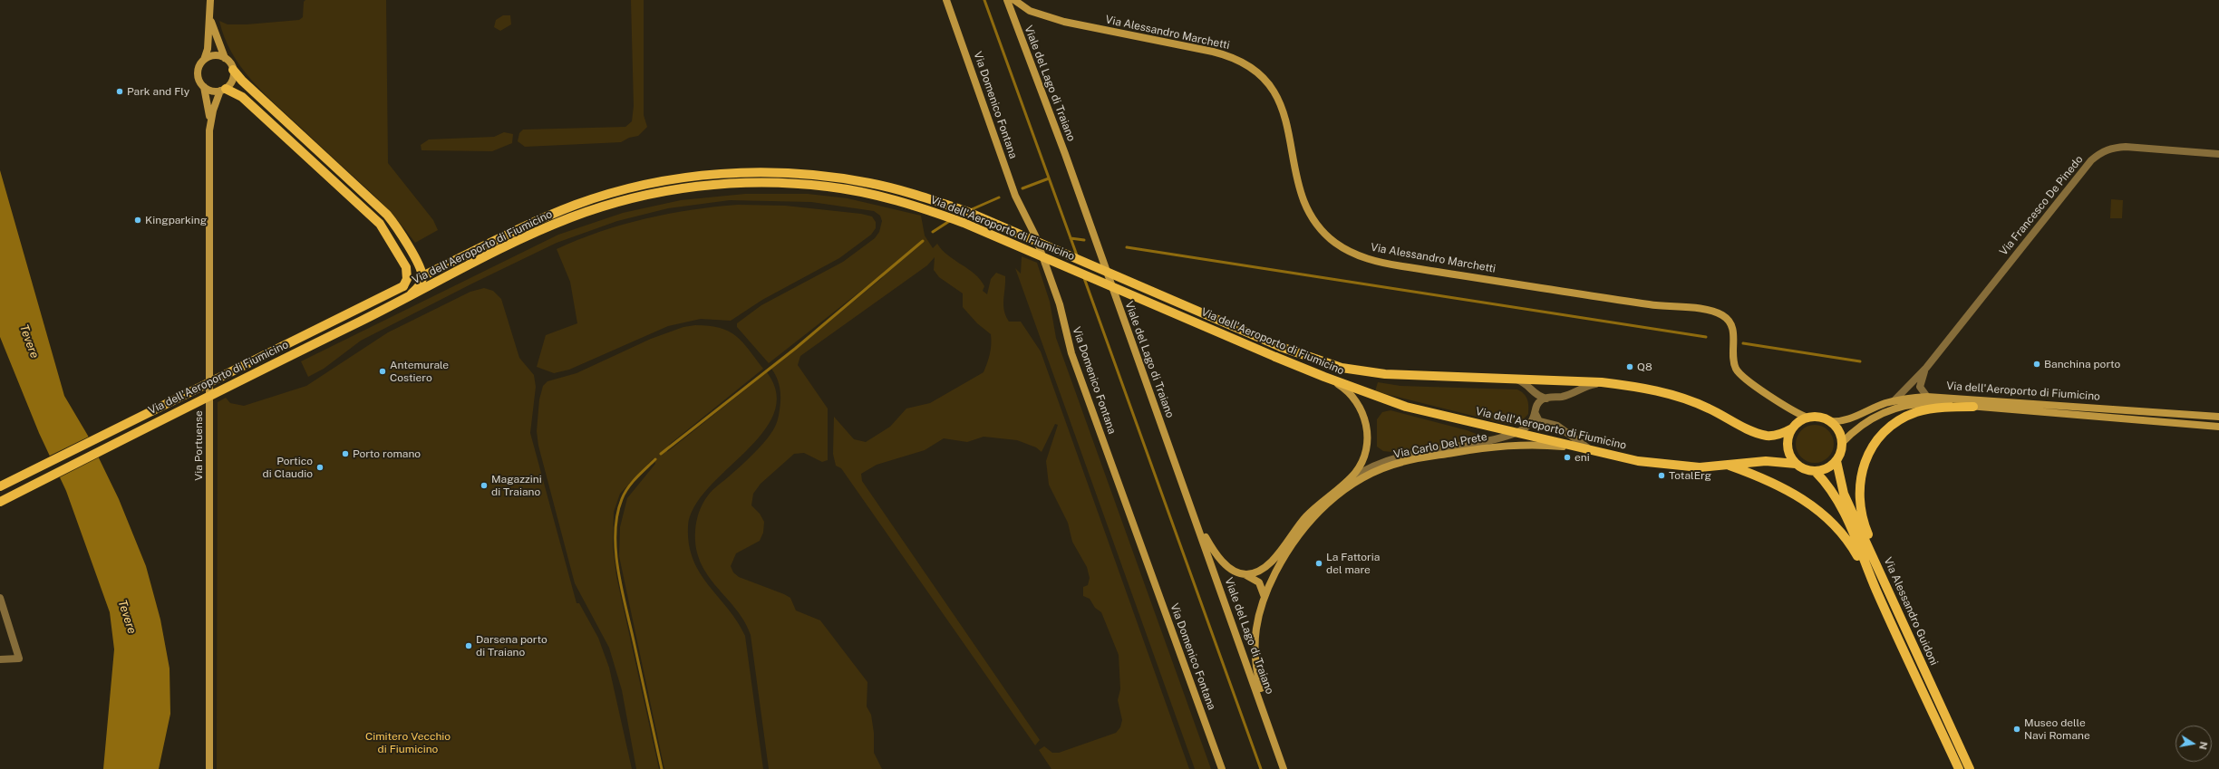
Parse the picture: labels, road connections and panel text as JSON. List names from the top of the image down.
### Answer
{
  "streets": {
    "main road": ["Via dell'Aeroporto di Fiumicino", "Via Alessandro Guidoni"],
    "street": [
      "Via Alessandro Marchetti",
      "Viale del Lago di Traiano",
      "Via Domenico Fontana",
      "Via Francesco De Pinedo",
      "Via Portuense",
      "Via Carlo Del Prete"
    ]
  },
  "crossings": [
    ["Via Alessandro Marchetti", "Via dell'Aeroporto di Fiumicino"],
    ["Via Alessandro Marchetti", "Via Alessandro Guidoni"],
    ["Viale del Lago di Traiano", "Via Carlo Del Prete"],
    ["Via Francesco De Pinedo", "Via dell'Aeroporto di Fiumicino"],
    ["Via dell'Aeroporto di Fiumicino", "Via Carlo Del Prete"],
    ["Via dell'Aeroporto di Fiumicino", "Via Alessandro Guidoni"]
  ],
  "water": ["Tevere"],
  "parks": ["Cimitero Vecchio di Fiumicino"],
  "places": [
    "Park and Fly",
    "Kingparking",
    "Banchina porto",
    "Q8",
    "Antemurale Costiero",
    "Porto romano",
    "eni",
    "Portico di Claudio",
    "TotalErg",
    "Magazzini di Traiano",
    "La Fattoria del mare",
    "Darsena porto di Traiano",
    "Museo delle Navi Romane"
  ],
  "north": "right"
}
